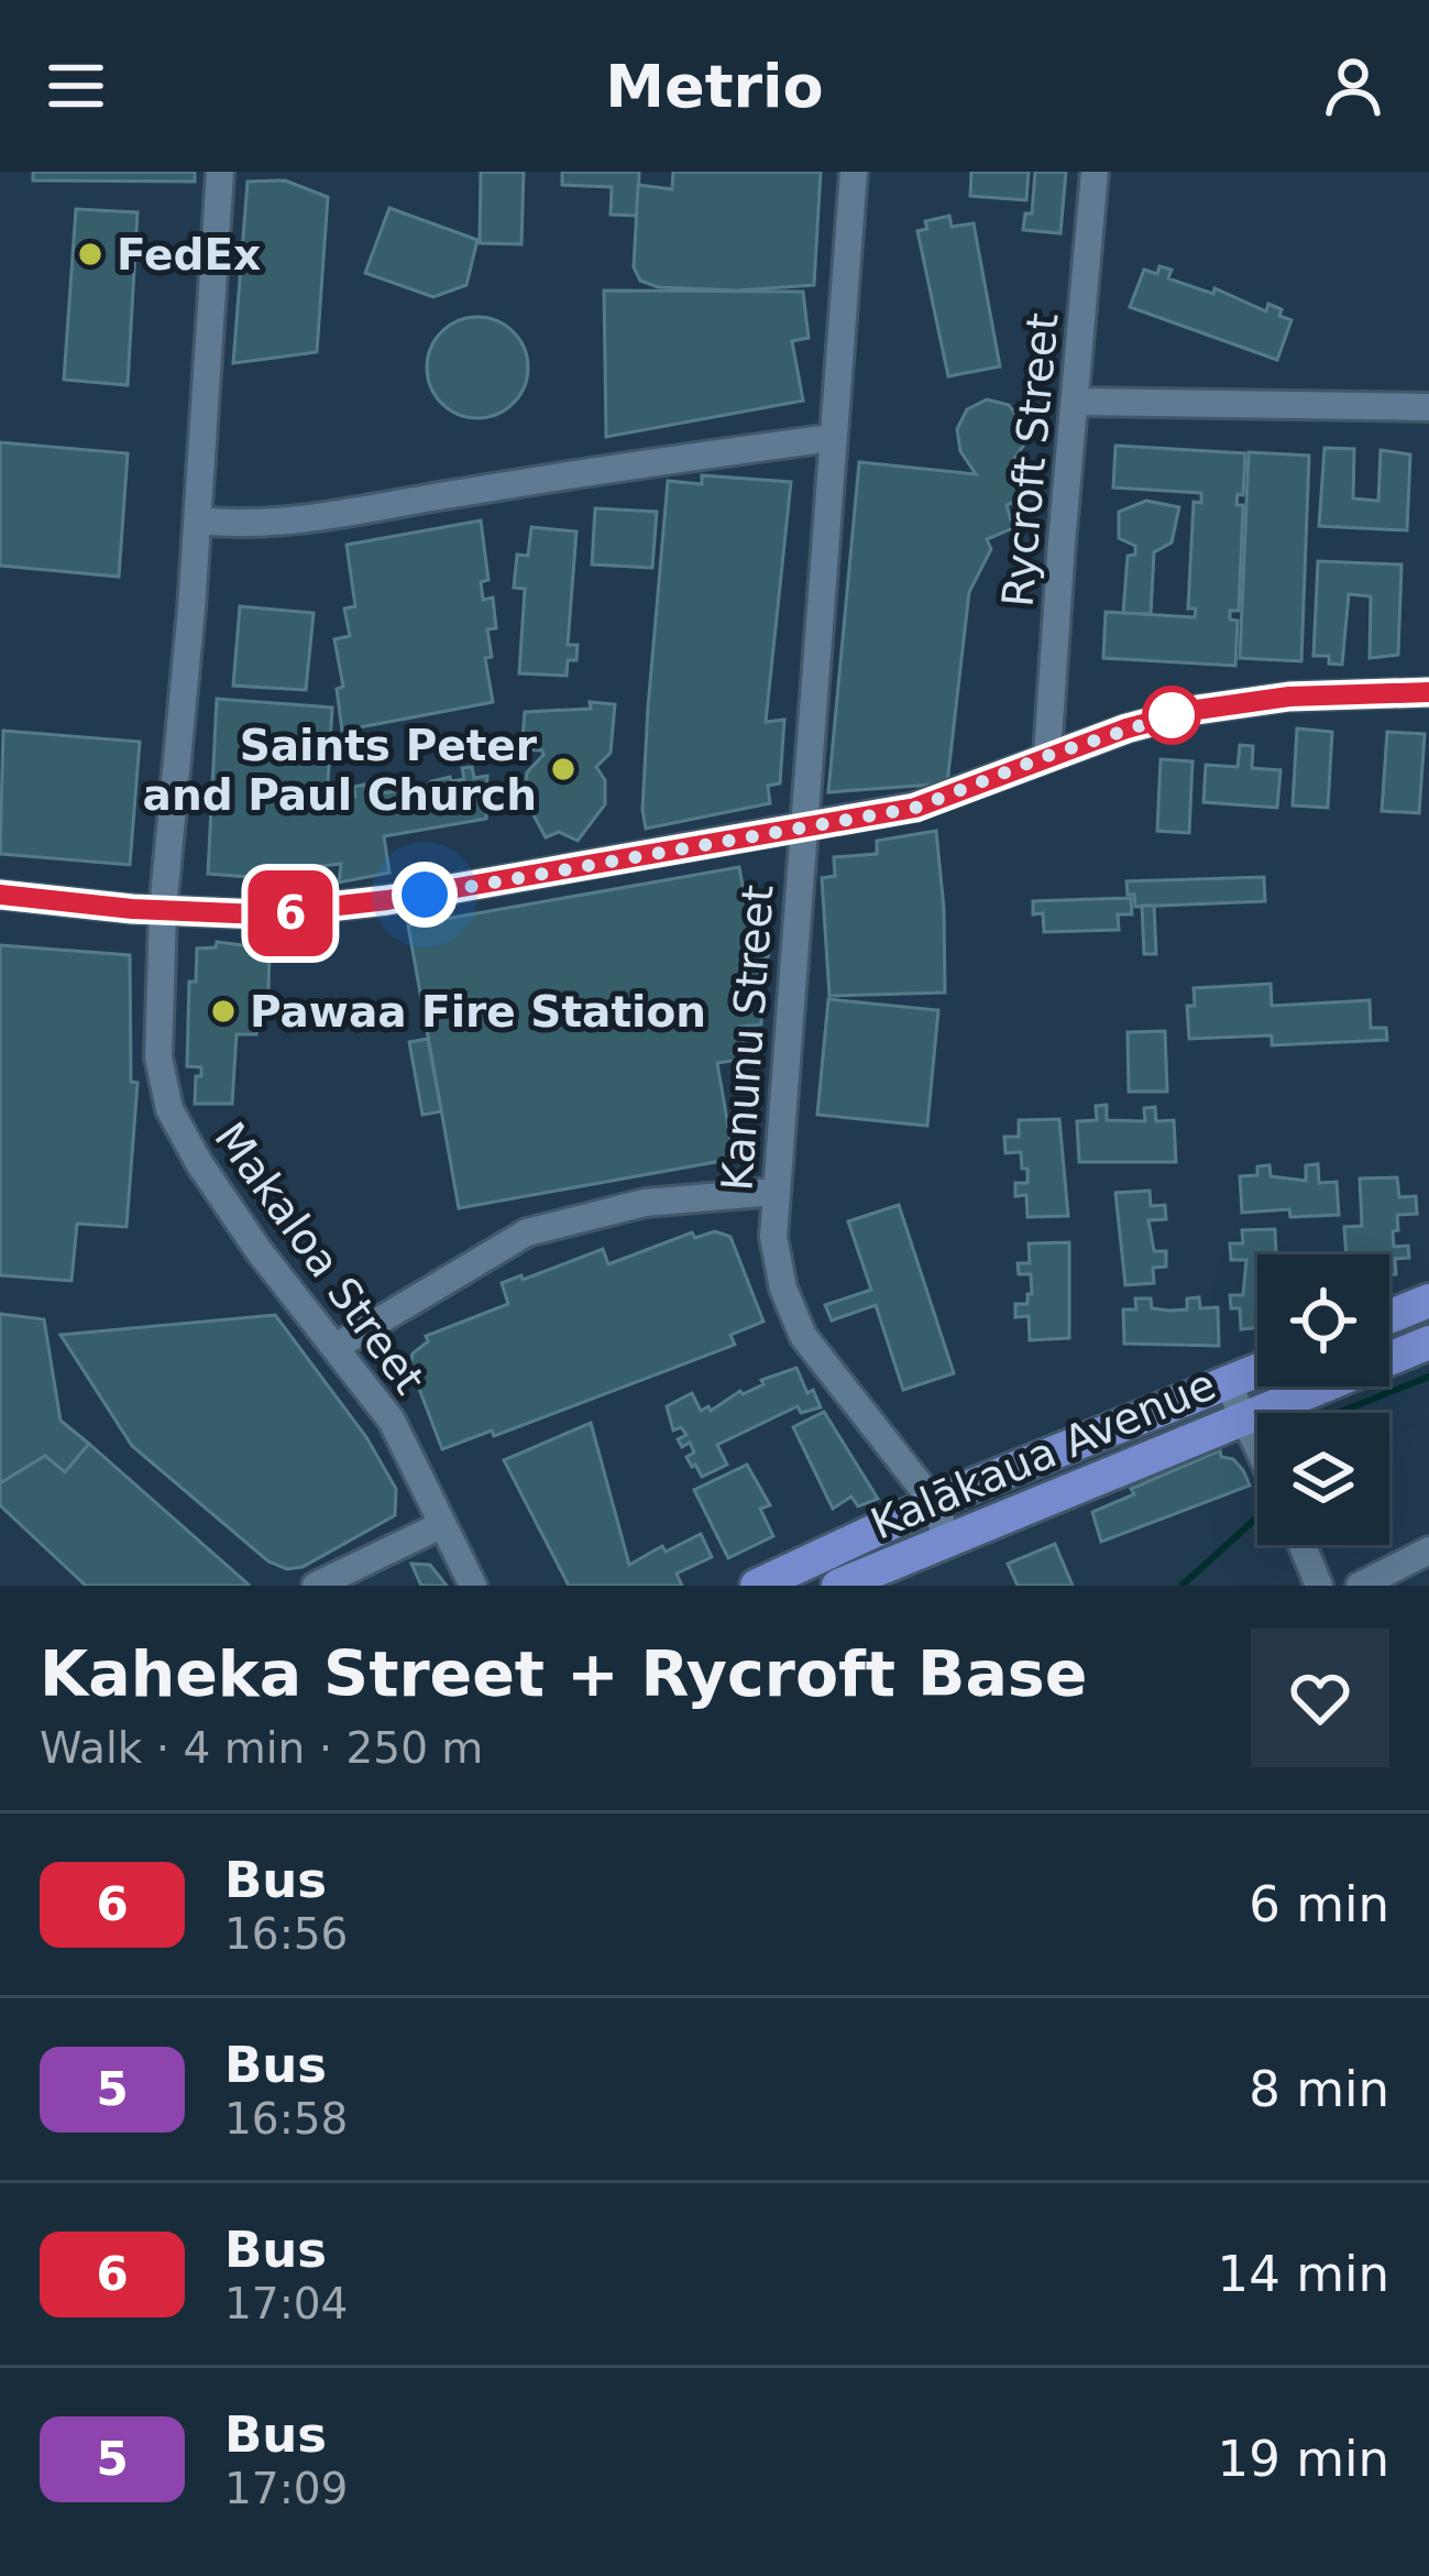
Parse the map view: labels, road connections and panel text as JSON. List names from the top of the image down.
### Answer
{
  "streets": {
    "main road": ["Kalākaua Avenue"],
    "street": ["Rycroft Street", "Kanunu Street", "Makaloa Street"]
  },
  "crossings": [
    ["Kanunu Street", "Kalākaua Avenue"]
  ],
  "places": ["FedEx", "Saints Peter and Paul Church", "Pawaa Fire Station"],
  "lines": ["bus line 6"],
  "page": {
    "header": "Metrio",
    "on_map": "6",
    "heading": ["Kaheka Street + Rycroft Base", "Walk · 4 min · 250 m"],
    "list": [
      {
        "mark": "6",
        "name": "Bus",
        "note": "16:56",
        "value": "6 min"
      },
      {
        "mark": "5",
        "name": "Bus",
        "note": "16:58",
        "value": "8 min"
      },
      {
        "mark": "6",
        "name": "Bus",
        "note": "17:04",
        "value": "14 min"
      },
      {
        "mark": "5",
        "name": "Bus",
        "note": "17:09",
        "value": "19 min"
      }
    ]
  }
}
